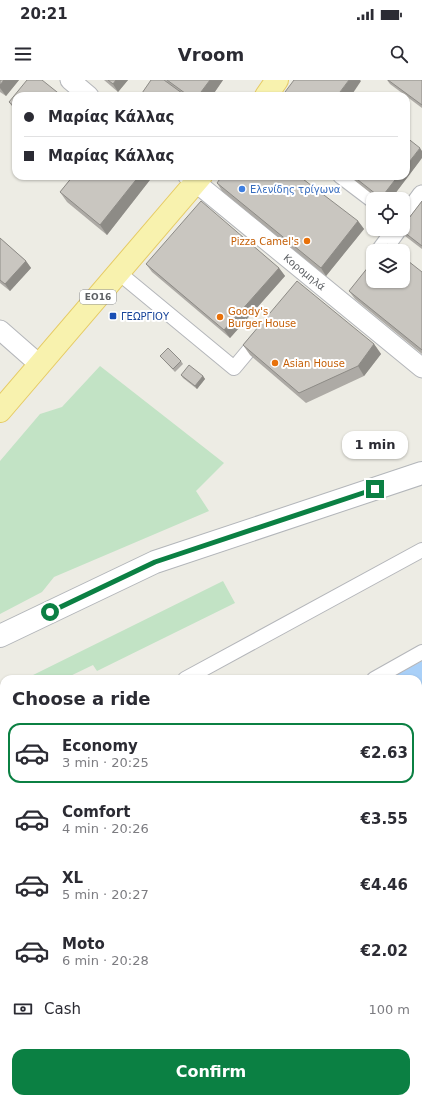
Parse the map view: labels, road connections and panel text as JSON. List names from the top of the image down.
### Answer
{
  "streets": {
    "main road": ["ΕΟ16"],
    "street": ["Κορομηλά"]
  },
  "places": {
    "other": [
      "Ελενίδης τρίγωνα",
      "Pizza Camel's",
      "Goody's Burger House",
      "Asian House"
    ],
    "transit": ["ΓΕΩΡΓΙΟΥ"]
  },
  "page": {
    "status": "20:21",
    "header": "Vroom",
    "banner": ["Μαρίας Κάλλας", "Μαρίας Κάλλας"],
    "bubble": "1 min",
    "heading": "Choose a ride",
    "list": [
      {
        "name": "Economy",
        "note": "3 min · 20:25",
        "value": "€2.63"
      },
      {
        "name": "Comfort",
        "note": "4 min · 20:26",
        "value": "€3.55"
      },
      {
        "name": "XL",
        "note": "5 min · 20:27",
        "value": "€4.46"
      },
      {
        "name": "Moto",
        "note": "6 min · 20:28",
        "value": "€2.02"
      }
    ],
    "pay": ["Cash", "100 m"],
    "buttons": "Confirm"
  }
}
